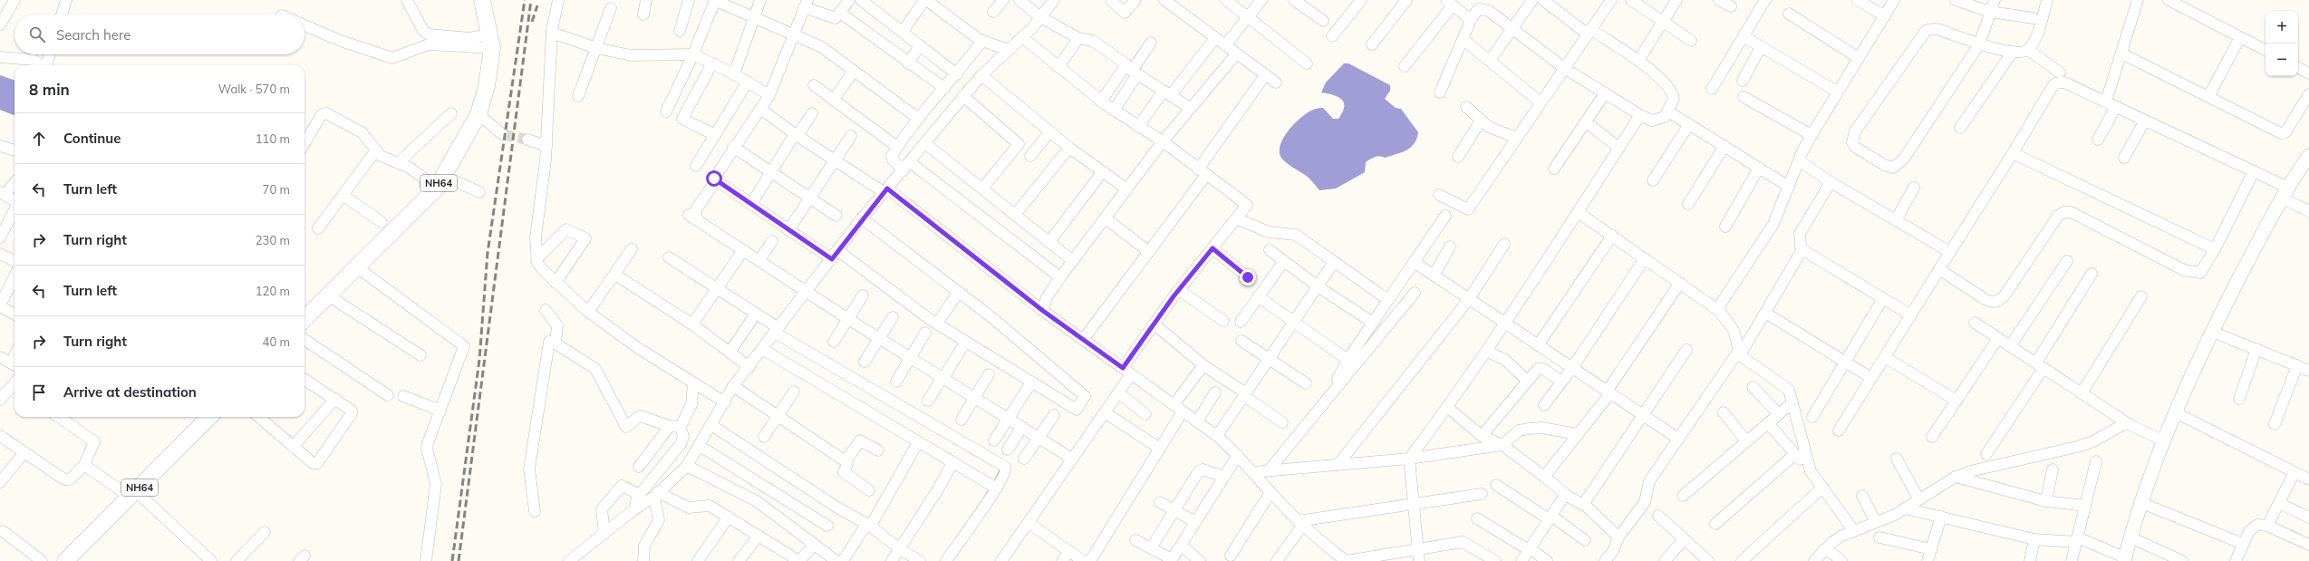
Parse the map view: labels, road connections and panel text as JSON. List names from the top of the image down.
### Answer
{
  "streets": {
    "highway": ["NH64"]
  },
  "page": {
    "map_buttons": ["+", "−"],
    "search": "Search here",
    "heading": ["8 min", "Walk · 570 m"],
    "list": [
      ["Continue", "110 m"],
      ["Turn left", "70 m"],
      ["Turn right", "230 m"],
      ["Turn left", "120 m"],
      ["Turn right", "40 m"],
      "Arrive at destination"
    ]
  }
}
